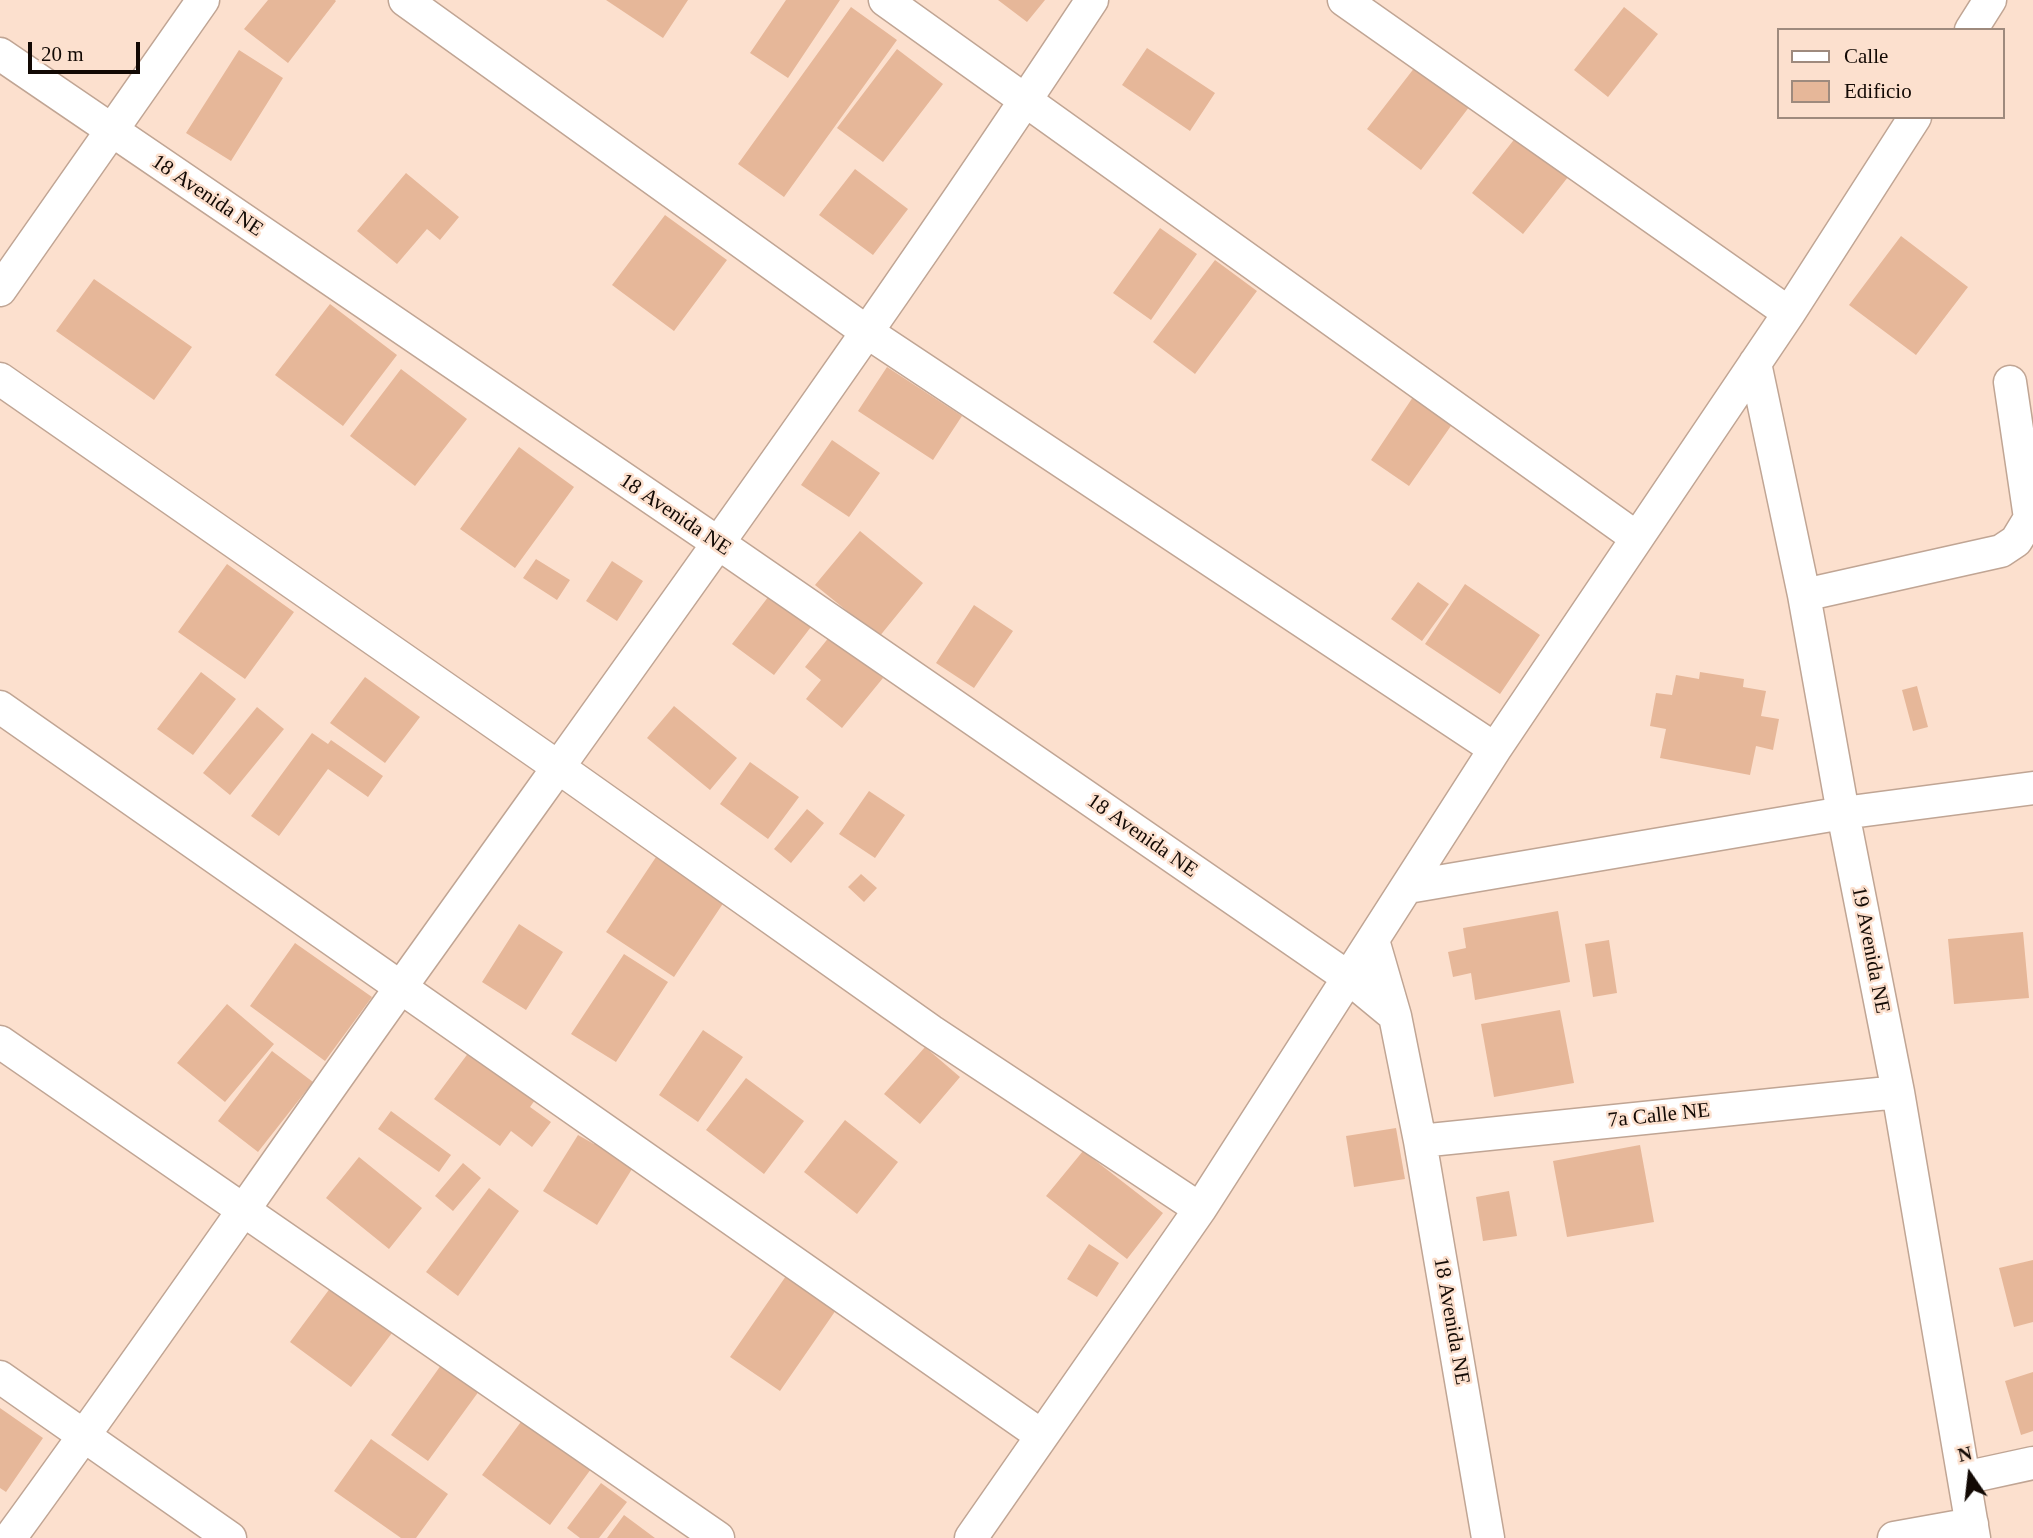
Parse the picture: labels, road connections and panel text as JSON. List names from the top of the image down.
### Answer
{
  "streets": {
    "street": ["18 Avenida NE", "19 Avenida NE", "7a Calle NE"]
  },
  "crossings": [
    ["18 Avenida NE", "7a Calle NE"],
    ["19 Avenida NE", "7a Calle NE"]
  ],
  "legend": ["Calle", "Edificio"],
  "scale_bar": "20 m",
  "north": "top"
}
